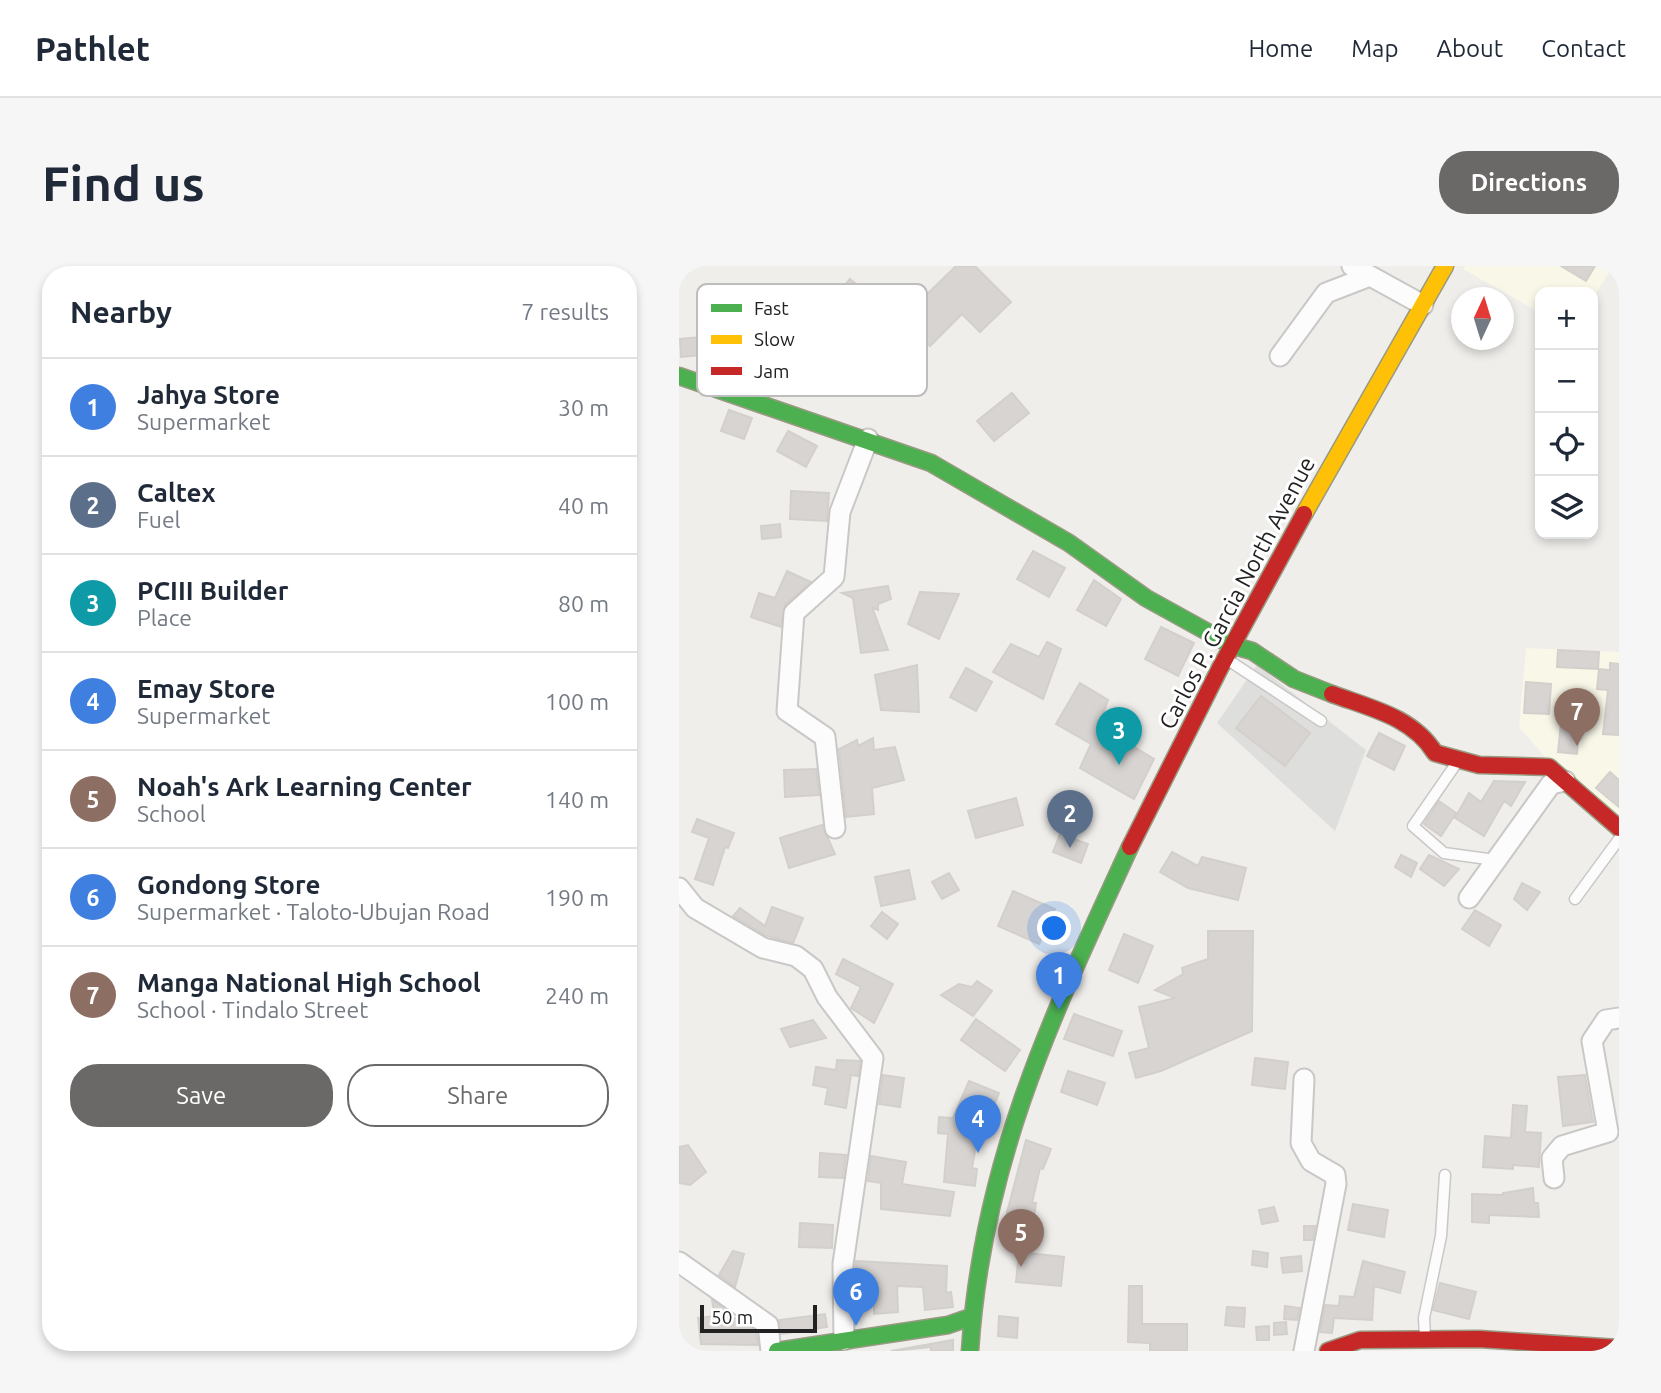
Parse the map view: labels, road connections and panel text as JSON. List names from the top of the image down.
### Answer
{
  "streets": {
    "main road": ["Carlos P. Garcia North Avenue"]
  },
  "legend": ["Fast", "Slow", "Jam"],
  "scale_bar": "50 m",
  "north": "top",
  "page": {
    "header": "Pathlet",
    "nav": [
      "Home",
      "Map",
      "About",
      "Contact"
    ],
    "buttons": [
      "Directions",
      ["Save", "Share"]
    ],
    "title": "Find us",
    "heading": ["Nearby", "7 results"],
    "map_buttons": ["+", "−"],
    "list": [
      {
        "mark": "1",
        "name": "Jahya Store",
        "note": "Supermarket",
        "value": "30 m"
      },
      {
        "mark": "2",
        "name": "Caltex",
        "note": "Fuel",
        "value": "40 m"
      },
      {
        "mark": "3",
        "name": "PCIII Builder",
        "note": "Place",
        "value": "80 m"
      },
      {
        "mark": "4",
        "name": "Emay Store",
        "note": "Supermarket",
        "value": "100 m"
      },
      {
        "mark": "5",
        "name": "Noah's Ark Learning Center",
        "note": "School",
        "value": "140 m"
      },
      {
        "mark": "6",
        "name": "Gondong Store",
        "note": "Supermarket · Taloto-Ubujan Road",
        "value": "190 m"
      },
      {
        "mark": "7",
        "name": "Manga National High School",
        "note": "School · Tindalo Street",
        "value": "240 m"
      }
    ],
    "pins": [
      "7",
      "3",
      "2",
      "1",
      "4",
      "5",
      "6"
    ],
    "scale": "50 m"
  }
}
